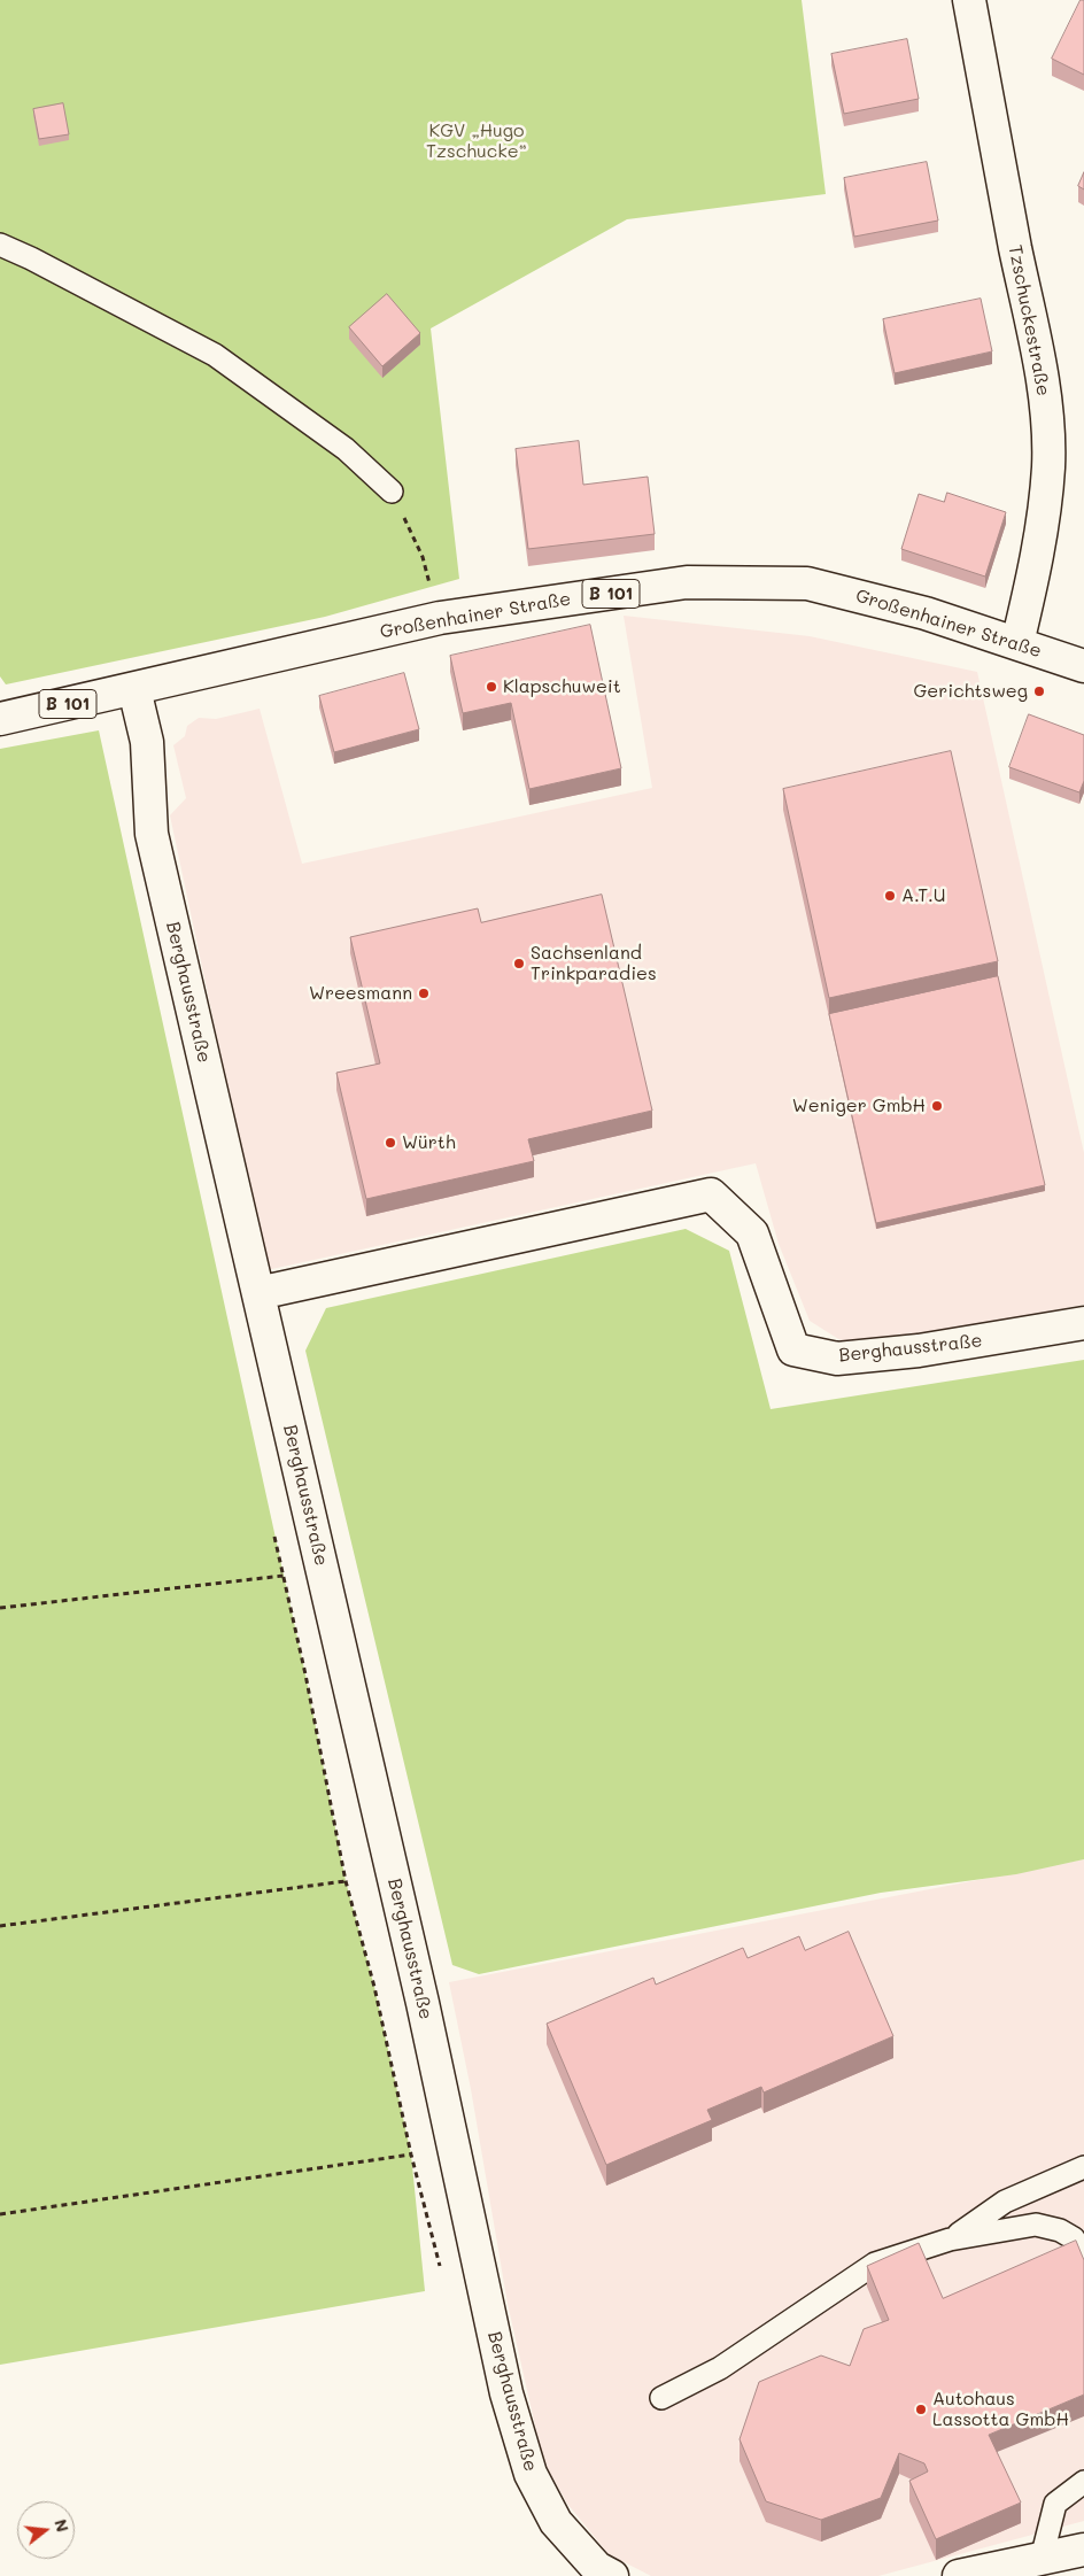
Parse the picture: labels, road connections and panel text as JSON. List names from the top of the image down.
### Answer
{
  "streets": {
    "street": [
      "Tzschuckestraße",
      "B 101",
      "Großenhainer Straße",
      "Berghausstraße"
    ]
  },
  "crossings": [
    ["Tzschuckestraße", "Großenhainer Straße"],
    ["Großenhainer Straße", "Berghausstraße"]
  ],
  "parks": ["KGV „Hugo Tzschucke“"],
  "places": [
    "Klapschuweit",
    "Gerichtsweg",
    "A.T.U",
    "Sachsenland Trinkparadies",
    "Wreesmann",
    "Weniger GmbH",
    "Würth",
    "Autohaus Lassotta GmbH"
  ],
  "north": "right"
}
